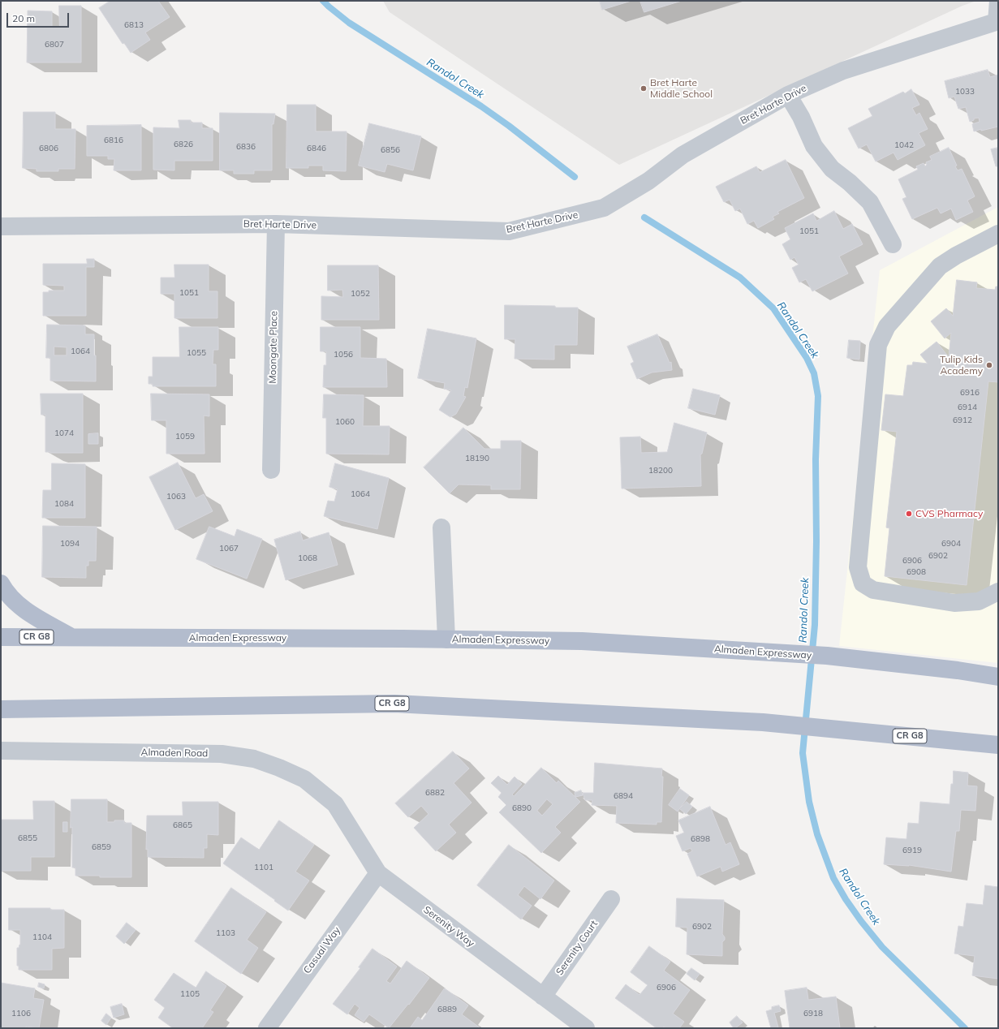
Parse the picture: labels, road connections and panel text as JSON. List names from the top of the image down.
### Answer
{
  "streets": {
    "main road": ["CR G8", "Almaden Expressway"],
    "street": [
      "Bret Harte Drive",
      "Moongate Place",
      "Almaden Road",
      "Serenity Way",
      "Serenity Court",
      "Casual Way"
    ]
  },
  "crossings": [
    ["Bret Harte Drive", "Moongate Place"],
    ["Almaden Road", "Serenity Way"],
    ["Serenity Way", "Serenity Court"],
    ["Serenity Way", "Casual Way"]
  ],
  "water": ["Randol Creek"],
  "places": ["Bret Harte Middle School", "Tulip Kids Academy", "CVS Pharmacy"],
  "house_numbers": [
    "6813",
    "6807",
    "1033",
    "6816",
    "6826",
    "1042",
    "6836",
    "6806",
    "6846",
    "6856",
    "1051",
    "1051",
    "1052",
    "1064",
    "1055",
    "1056",
    "6916",
    "6914",
    "6912",
    "1060",
    "1074",
    "1059",
    "18190",
    "18200",
    "1064",
    "1063",
    "1084",
    "1094",
    "6904",
    "1067",
    "6902",
    "1068",
    "6906",
    "6908",
    "6882",
    "6894",
    "6890",
    "6865",
    "6855",
    "6898",
    "6859",
    "6919",
    "1101",
    "6902",
    "1103",
    "1104",
    "6906",
    "1105",
    "6889",
    "1106",
    "6918"
  ],
  "scale_bar": "20 m"
}
